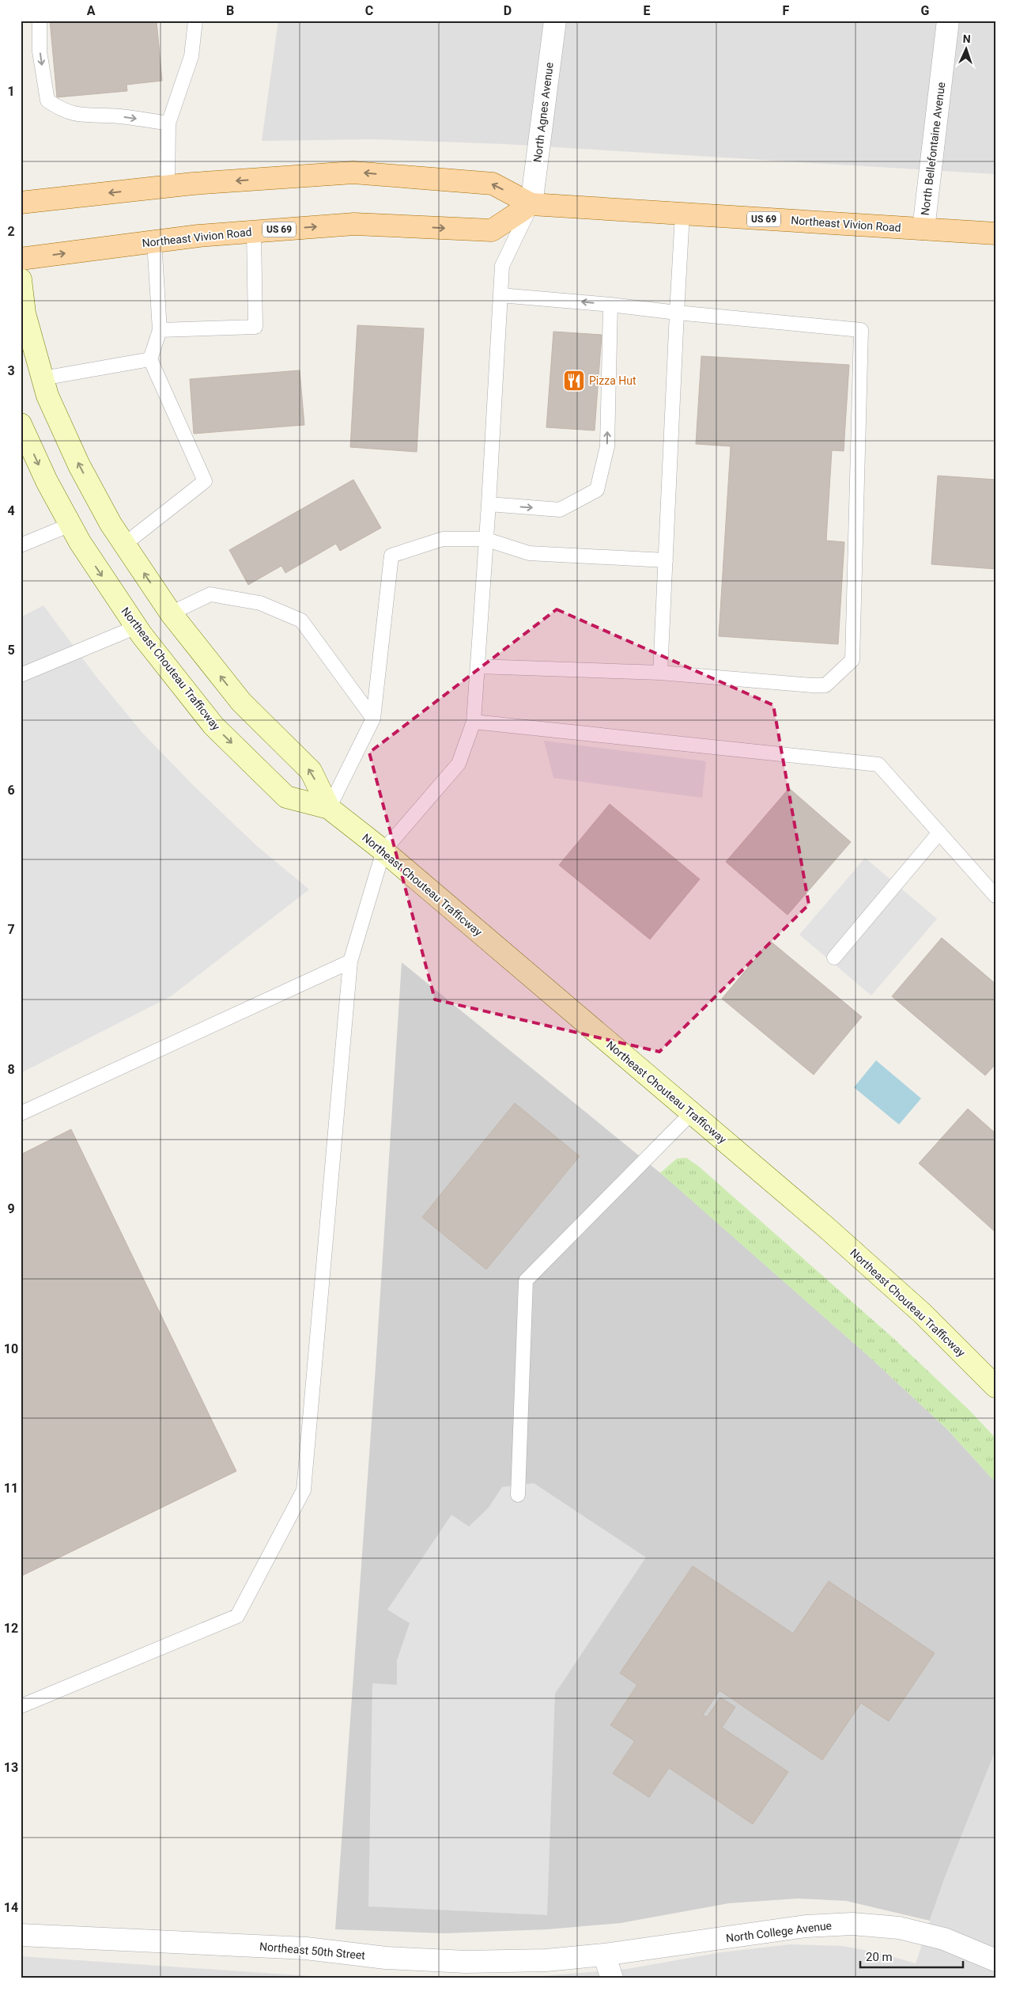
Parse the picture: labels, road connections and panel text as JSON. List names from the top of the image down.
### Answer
{
  "streets": {
    "main road": ["US 69", "Northeast Vivion Road", "Northeast Chouteau Trafficway"],
    "street": [
      "North Agnes Avenue",
      "North Bellefontaine Avenue",
      "North College Avenue",
      "Northeast 50th Street"
    ]
  },
  "crossings": [
    ["North Agnes Avenue", "Northeast Vivion Road"],
    ["North Bellefontaine Avenue", "Northeast Vivion Road"],
    ["North College Avenue", "Northeast 50th Street"]
  ],
  "places": {
    "restaurant": ["Pizza Hut"]
  },
  "scale_bar": "20 m",
  "north": "top",
  "grid": {
    "columns": [
      "A",
      "B",
      "C",
      "D",
      "E",
      "F",
      "G"
    ],
    "rows": [
      "1",
      "2",
      "3",
      "4",
      "5",
      "6",
      "7",
      "8",
      "9",
      "10",
      "11",
      "12",
      "13",
      "14"
    ]
  }
}
